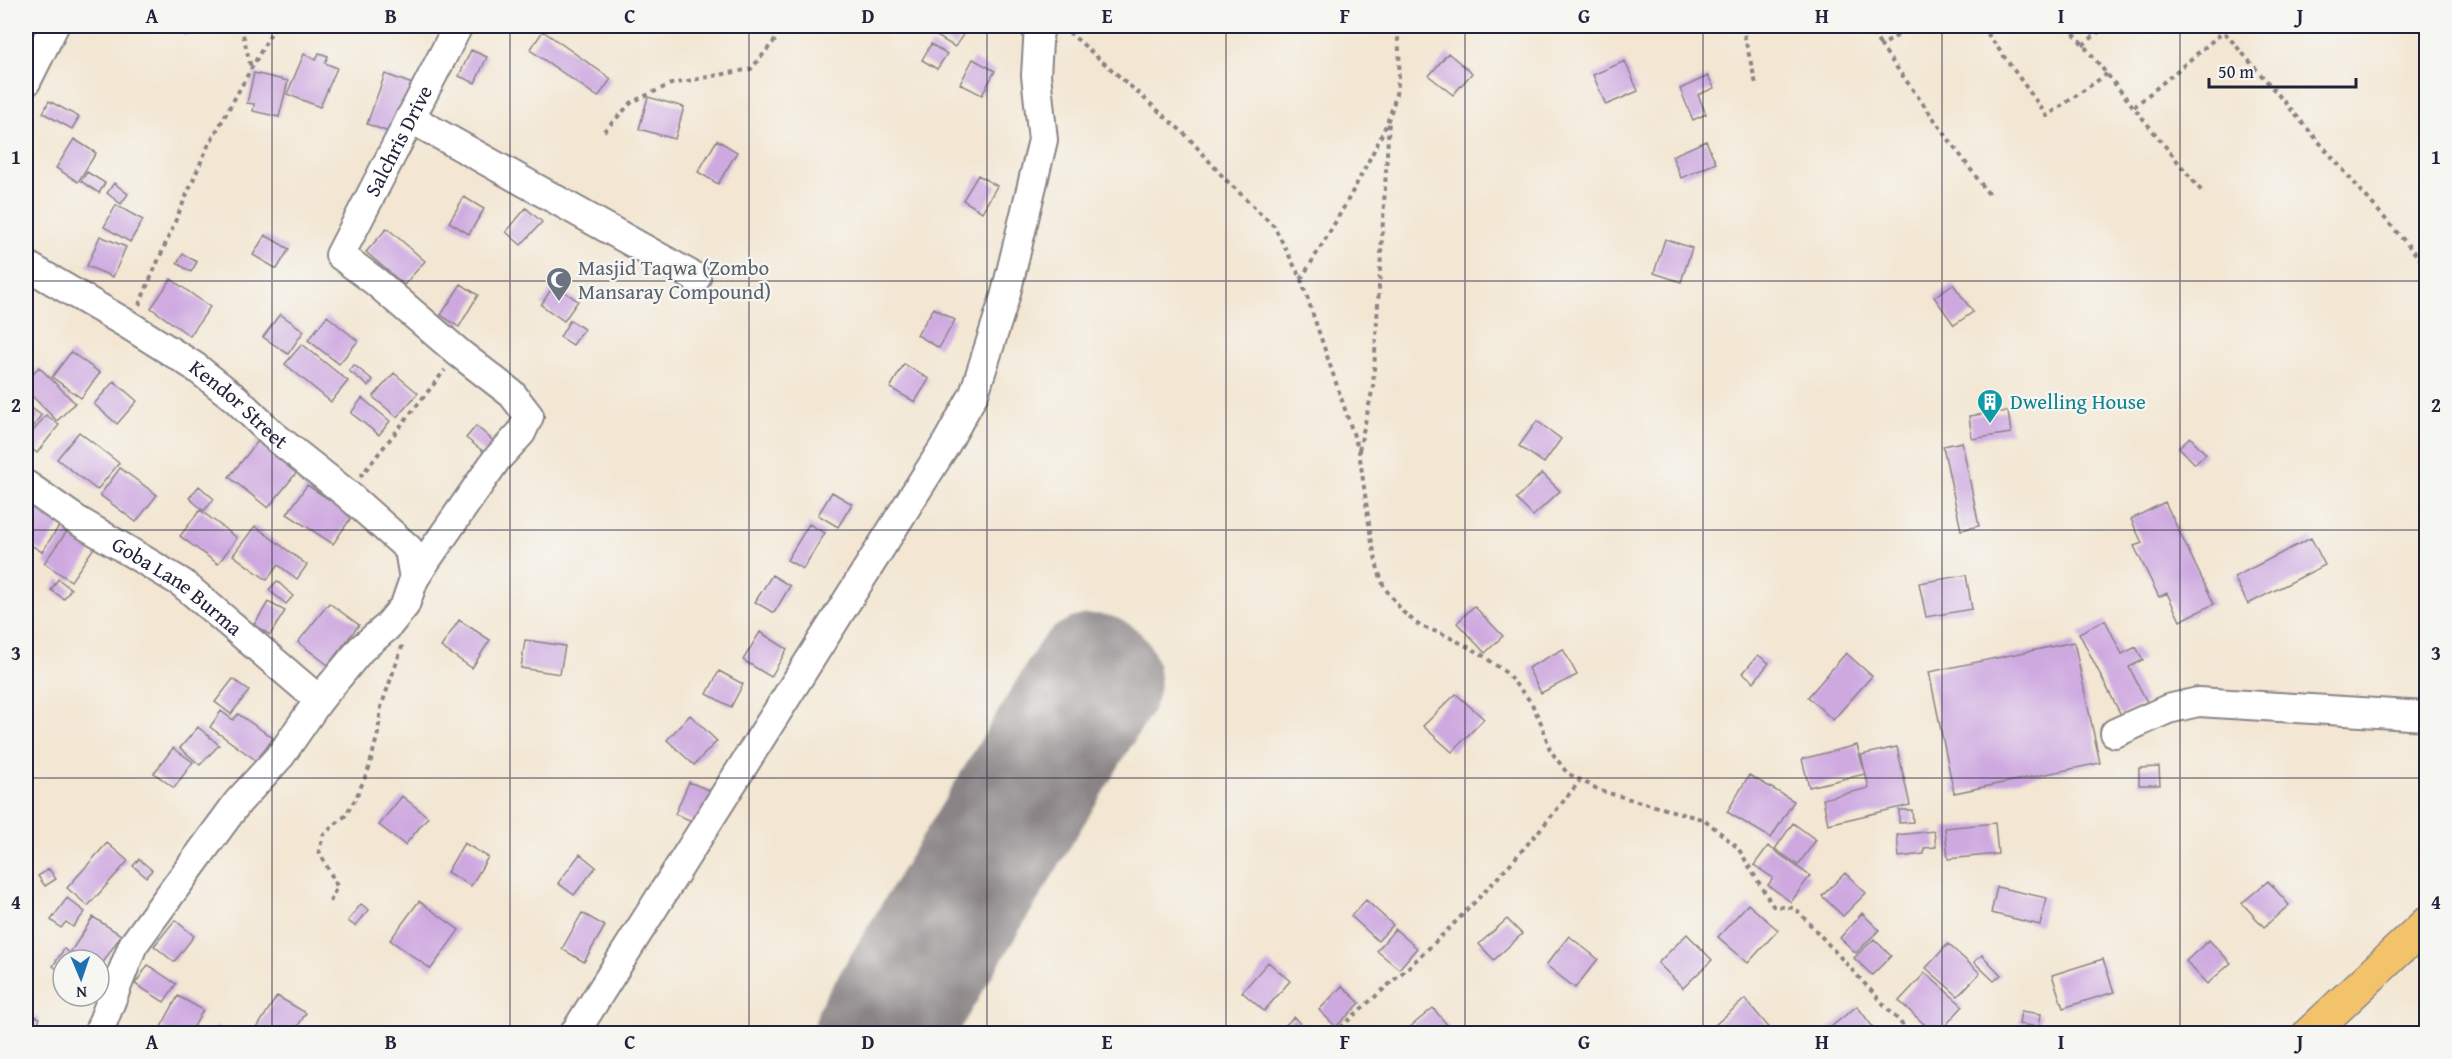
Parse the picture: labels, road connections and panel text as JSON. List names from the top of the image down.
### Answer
{
  "streets": {
    "street": ["Salchris Drive", "Kendor Street", "Goba Lane Burma"]
  },
  "places": {
    "mosque": ["Masjid Taqwa (Zombo Mansaray Compound)"],
    "building": ["Dwelling House"]
  },
  "scale_bar": "50 m",
  "north": "bottom",
  "grid": {
    "columns": [
      "A",
      "B",
      "C",
      "D",
      "E",
      "F",
      "G",
      "H",
      "I",
      "J"
    ],
    "rows": [
      "1",
      "2",
      "3",
      "4"
    ]
  }
}
